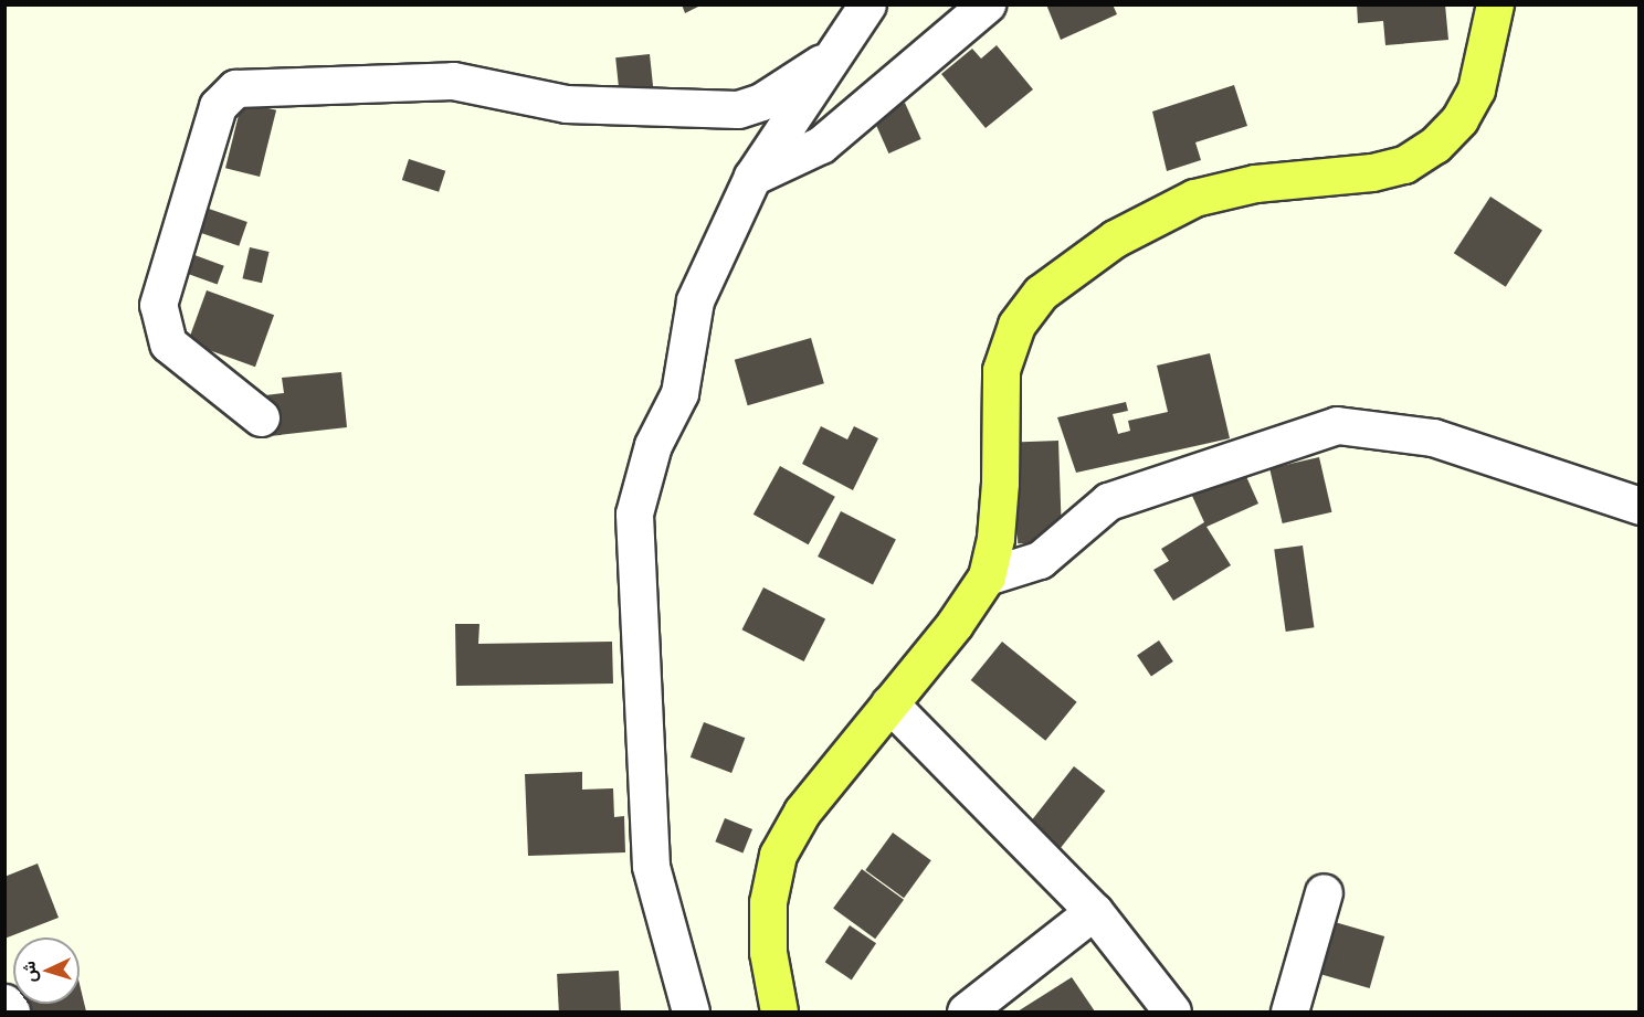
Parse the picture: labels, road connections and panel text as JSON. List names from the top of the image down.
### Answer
{
  "north": "left"
}
